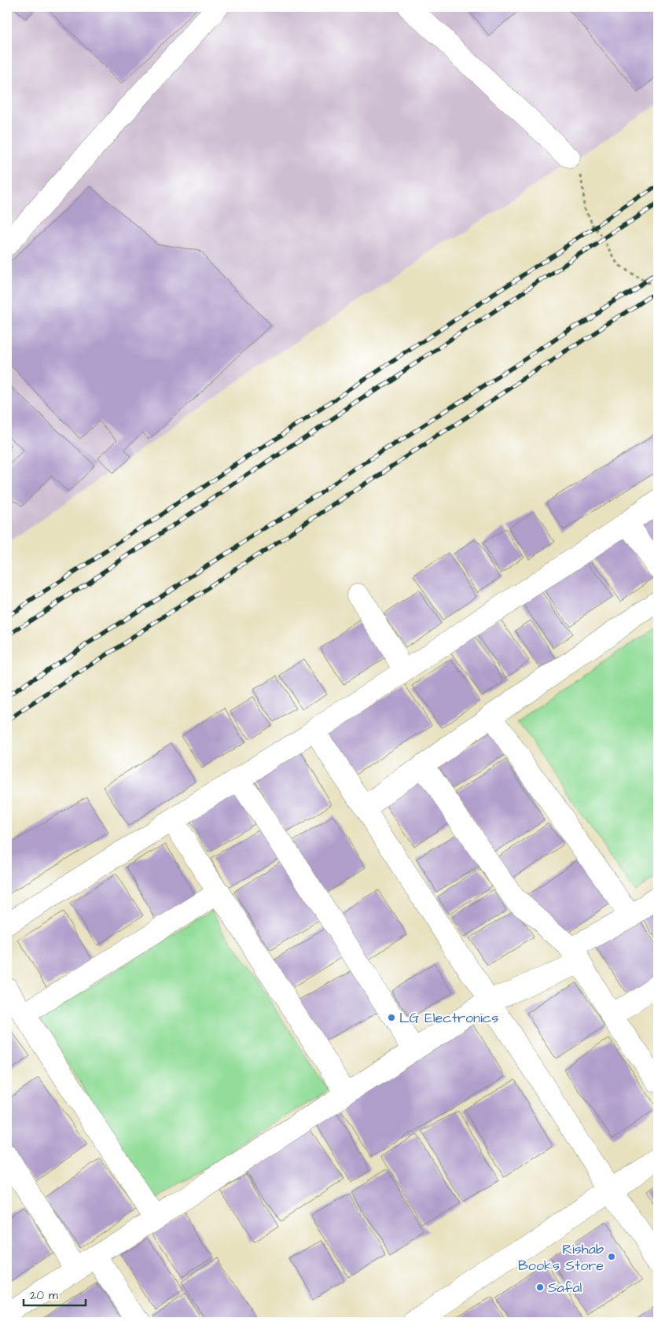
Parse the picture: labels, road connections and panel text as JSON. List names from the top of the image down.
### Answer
{
  "places": ["LG Electronics", "Rishab Books Store", "Safal"],
  "scale_bar": "20 m"
}
